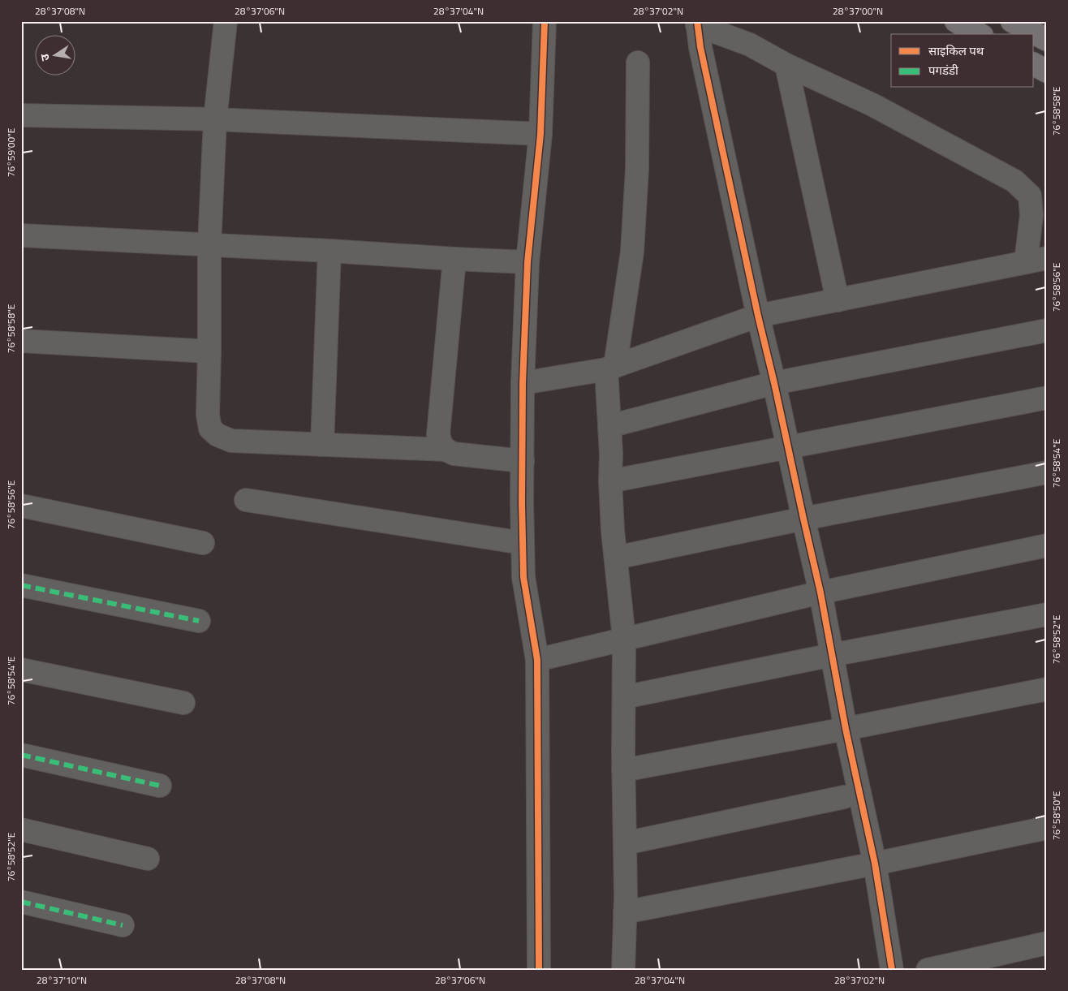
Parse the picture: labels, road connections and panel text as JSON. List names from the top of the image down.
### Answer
{
  "legend": ["साइकिल पथ", "पगडंडी"],
  "north": "left",
  "coordinates": [
    "28°37'08\"N",
    "28°37'06\"N",
    "28°37'04\"N",
    "28°37'02\"N",
    "28°37'00\"N",
    "76°58'58\"E",
    "76°59'00\"E",
    "76°58'56\"E",
    "76°58'54\"E",
    "76°58'52\"E",
    "76°58'50\"E",
    "28°37'10\"N"
  ]
}
